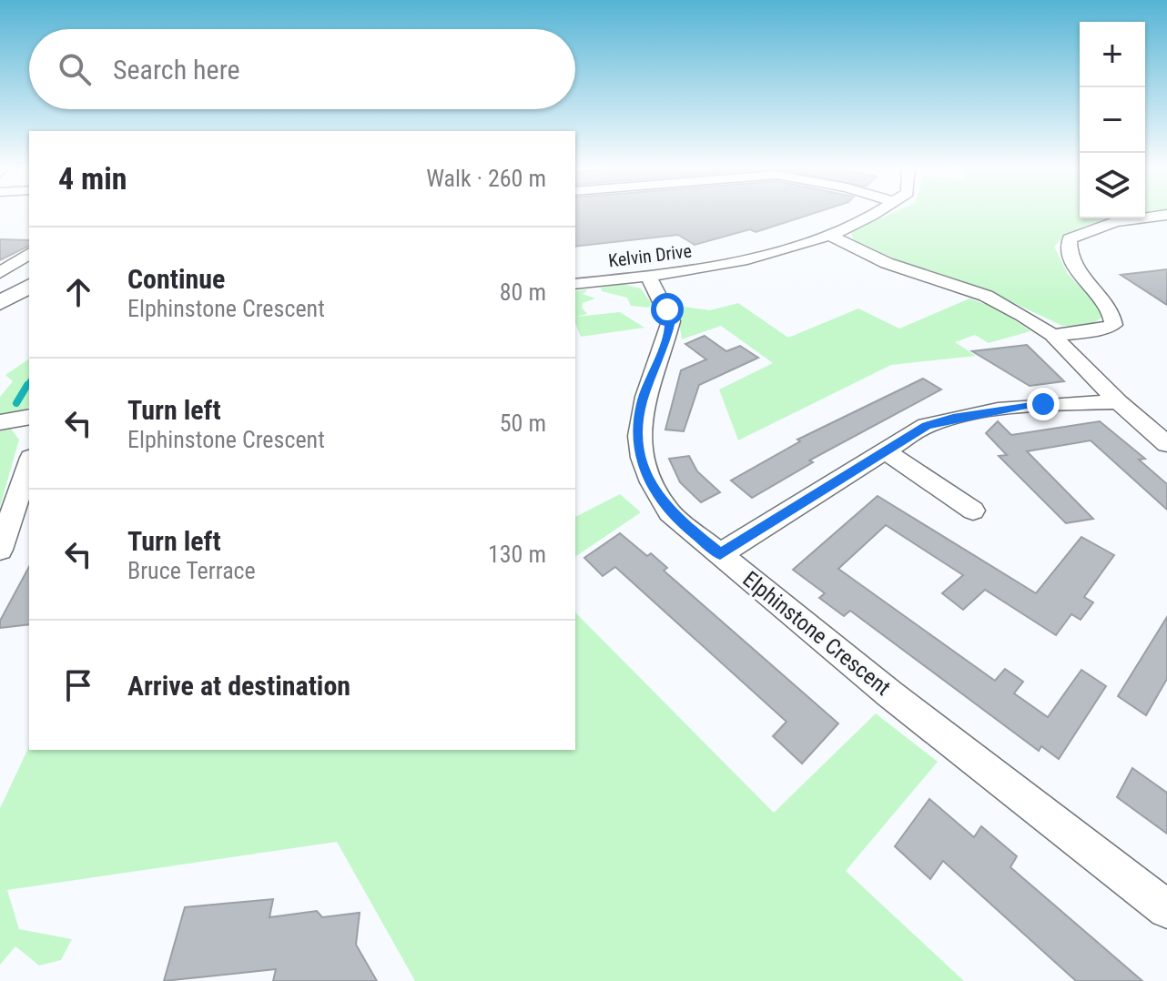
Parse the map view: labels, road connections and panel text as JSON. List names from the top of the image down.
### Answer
{
  "streets": {
    "street": ["Kelvin Drive", "Elphinstone Crescent"]
  },
  "crossings": [
    ["Kelvin Drive", "Elphinstone Crescent"]
  ],
  "page": {
    "map_buttons": ["+", "−"],
    "search": "Search here",
    "heading": ["4 min", "Walk · 260 m"],
    "list": [
      ["Continue", "Elphinstone Crescent", "80 m"],
      ["Turn left", "Elphinstone Crescent", "50 m"],
      ["Turn left", "Bruce Terrace", "130 m"],
      "Arrive at destination"
    ]
  }
}
